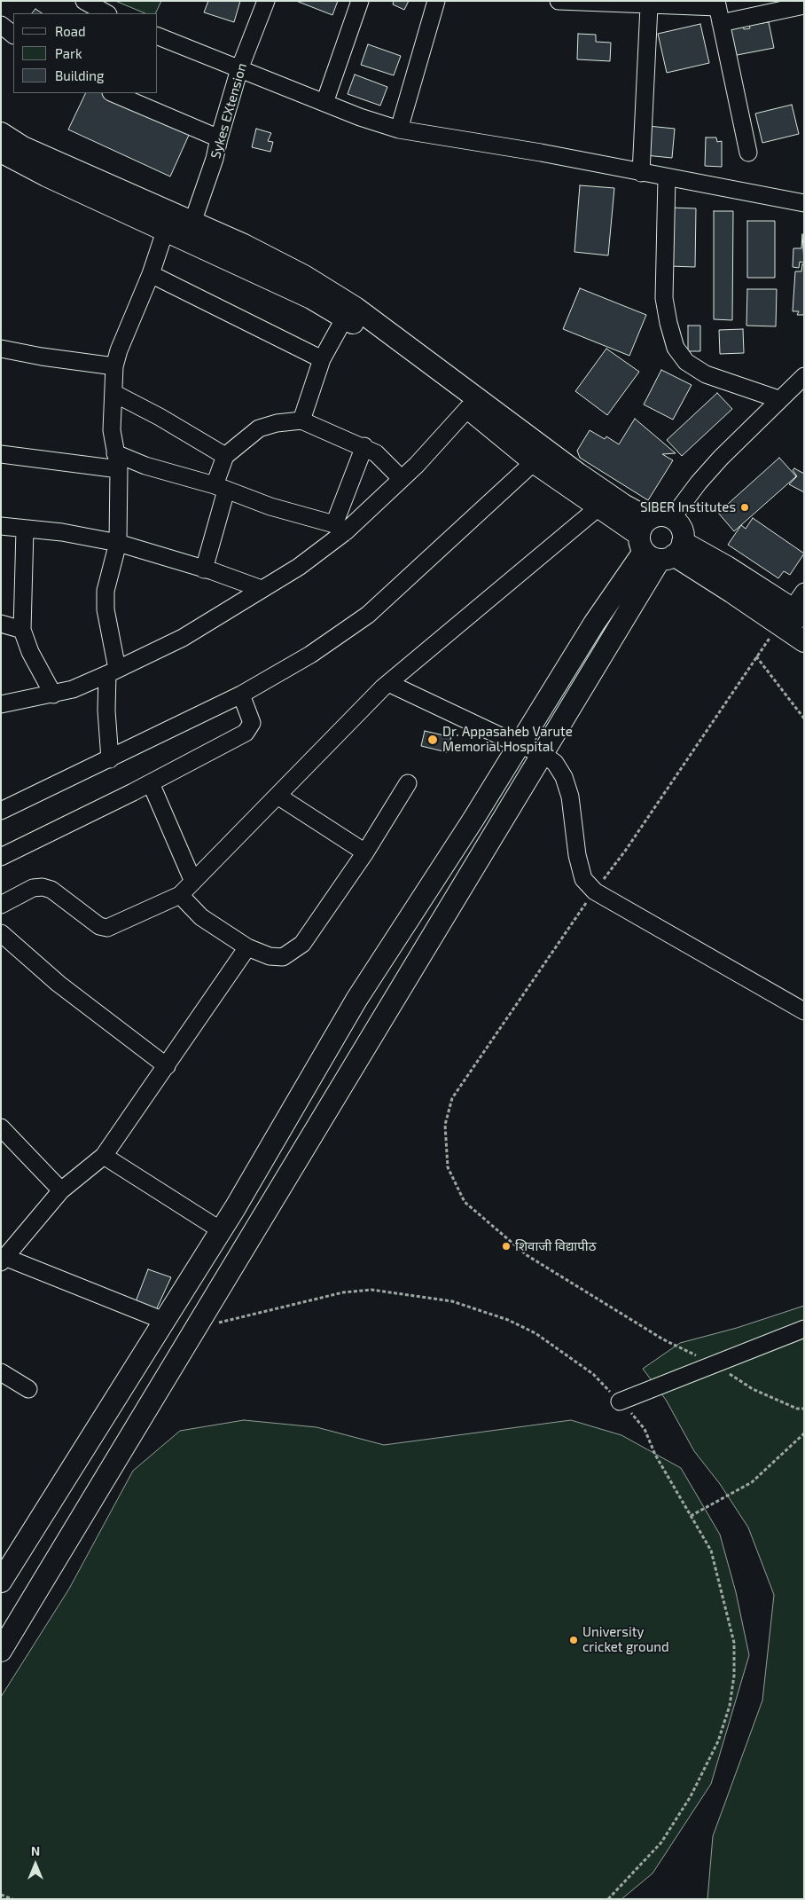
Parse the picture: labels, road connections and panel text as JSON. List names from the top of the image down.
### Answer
{
  "streets": {
    "street": ["Sykes EXtension"]
  },
  "places": [
    "SIBER Institutes",
    "Dr. Appasaheb Varute Memorial Hospital",
    "शिवाजी विद्यापीठ",
    "University cricket ground"
  ],
  "legend": ["Road", "Park", "Building"],
  "north": "top"
}
